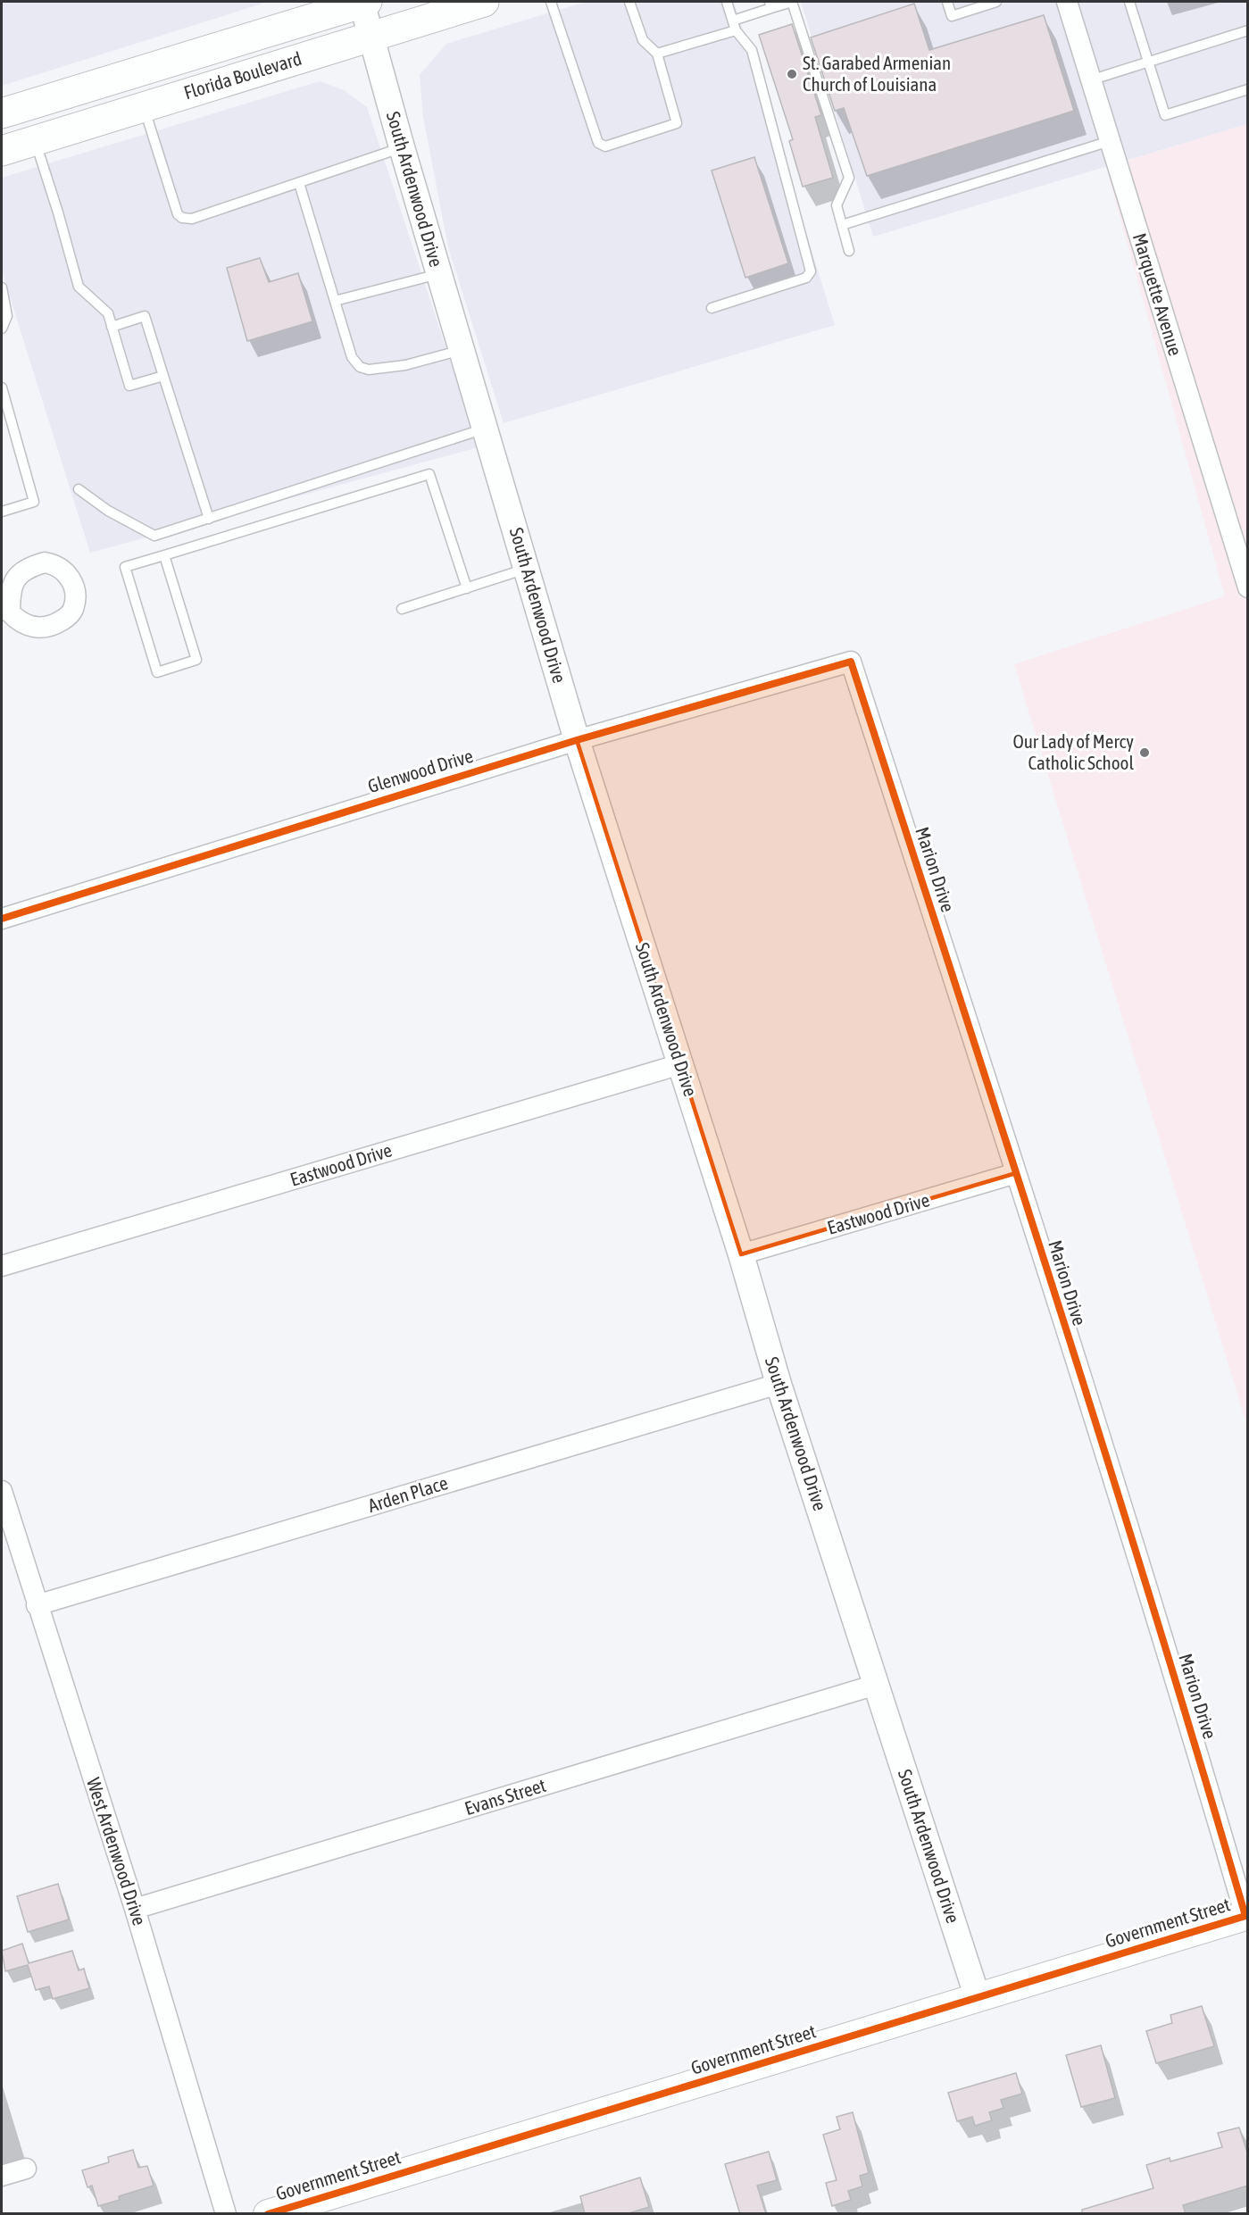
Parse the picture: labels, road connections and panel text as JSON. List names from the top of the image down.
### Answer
{
  "streets": {
    "main road": ["Florida Boulevard", "Government Street"],
    "street": [
      "South Ardenwood Drive",
      "Marquette Avenue",
      "Glenwood Drive",
      "Marion Drive",
      "Eastwood Drive",
      "Arden Place",
      "Evans Street",
      "West Ardenwood Drive"
    ]
  },
  "crossings": [
    ["Florida Boulevard", "South Ardenwood Drive"],
    ["South Ardenwood Drive", "Glenwood Drive"],
    ["South Ardenwood Drive", "Eastwood Drive"],
    ["South Ardenwood Drive", "Arden Place"],
    ["South Ardenwood Drive", "Evans Street"],
    ["South Ardenwood Drive", "Government Street"],
    ["Glenwood Drive", "Marion Drive"],
    ["Marion Drive", "Eastwood Drive"],
    ["Marion Drive", "Government Street"],
    ["Arden Place", "West Ardenwood Drive"],
    ["Evans Street", "West Ardenwood Drive"]
  ],
  "places": ["St. Garabed Armenian Church of Louisiana", "Our Lady of Mercy Catholic School"]
}
